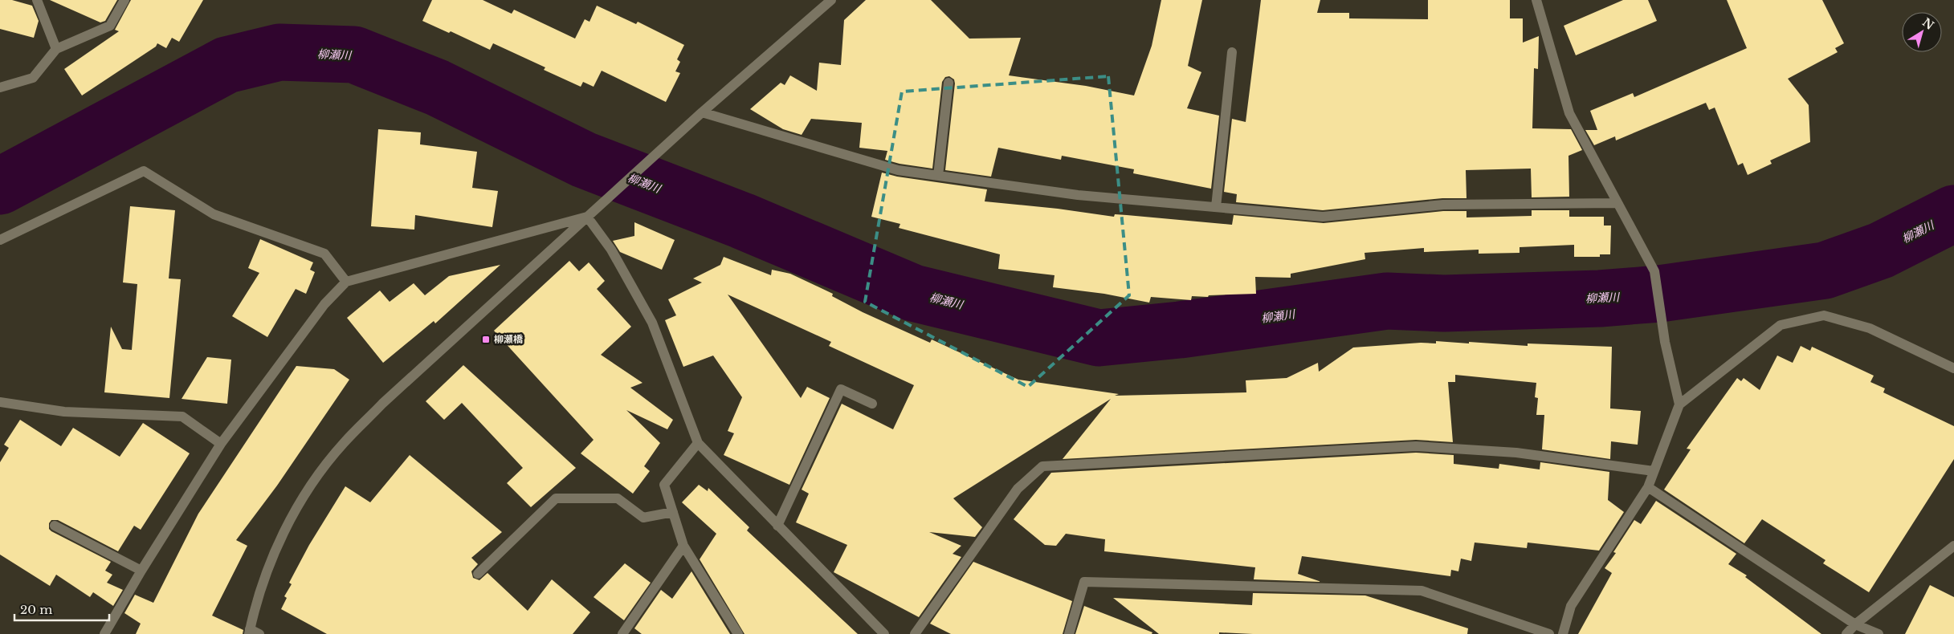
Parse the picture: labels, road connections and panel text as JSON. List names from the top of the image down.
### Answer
{
  "water": ["柳瀬川"],
  "places": {
    "transit": ["柳瀬橋"]
  },
  "scale_bar": "20 m",
  "north": "top right"
}
